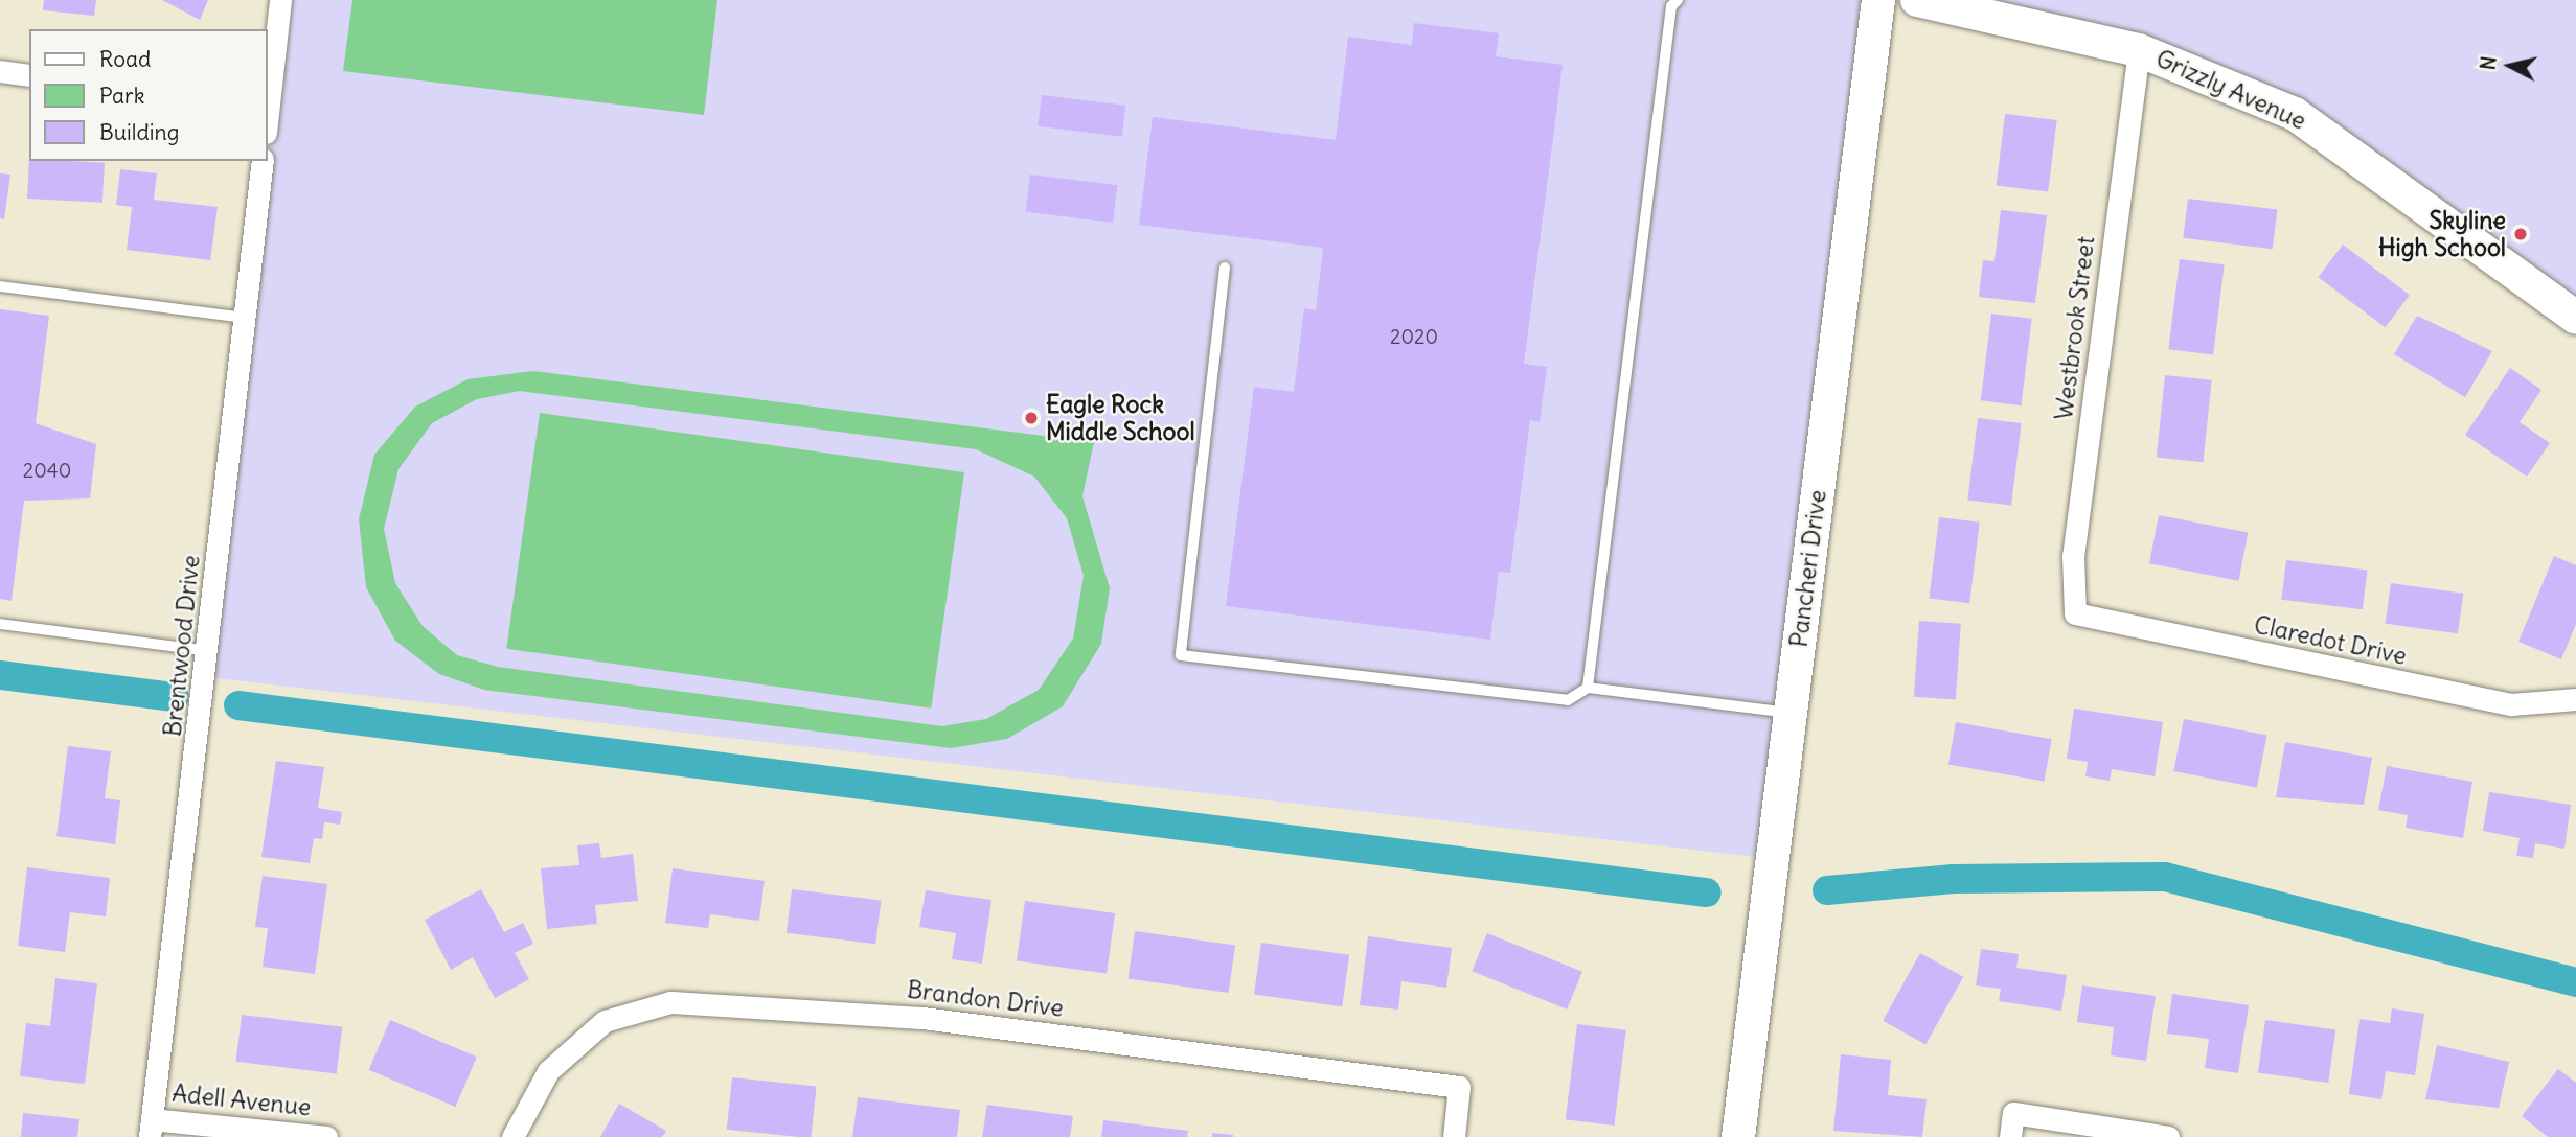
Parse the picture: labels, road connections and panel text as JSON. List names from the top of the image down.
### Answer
{
  "streets": {
    "street": [
      "Grizzly Avenue",
      "Westbrook Street",
      "Pancheri Drive",
      "Claredot Drive",
      "Brentwood Drive",
      "Brandon Drive",
      "Adell Avenue"
    ]
  },
  "crossings": [
    ["Grizzly Avenue", "Westbrook Street"],
    ["Westbrook Street", "Claredot Drive"],
    ["Brentwood Drive", "Adell Avenue"]
  ],
  "places": ["Skyline High School", "Eagle Rock Middle School"],
  "house_numbers": ["2020", "2040"],
  "legend": ["Road", "Park", "Building"],
  "north": "left"
}
